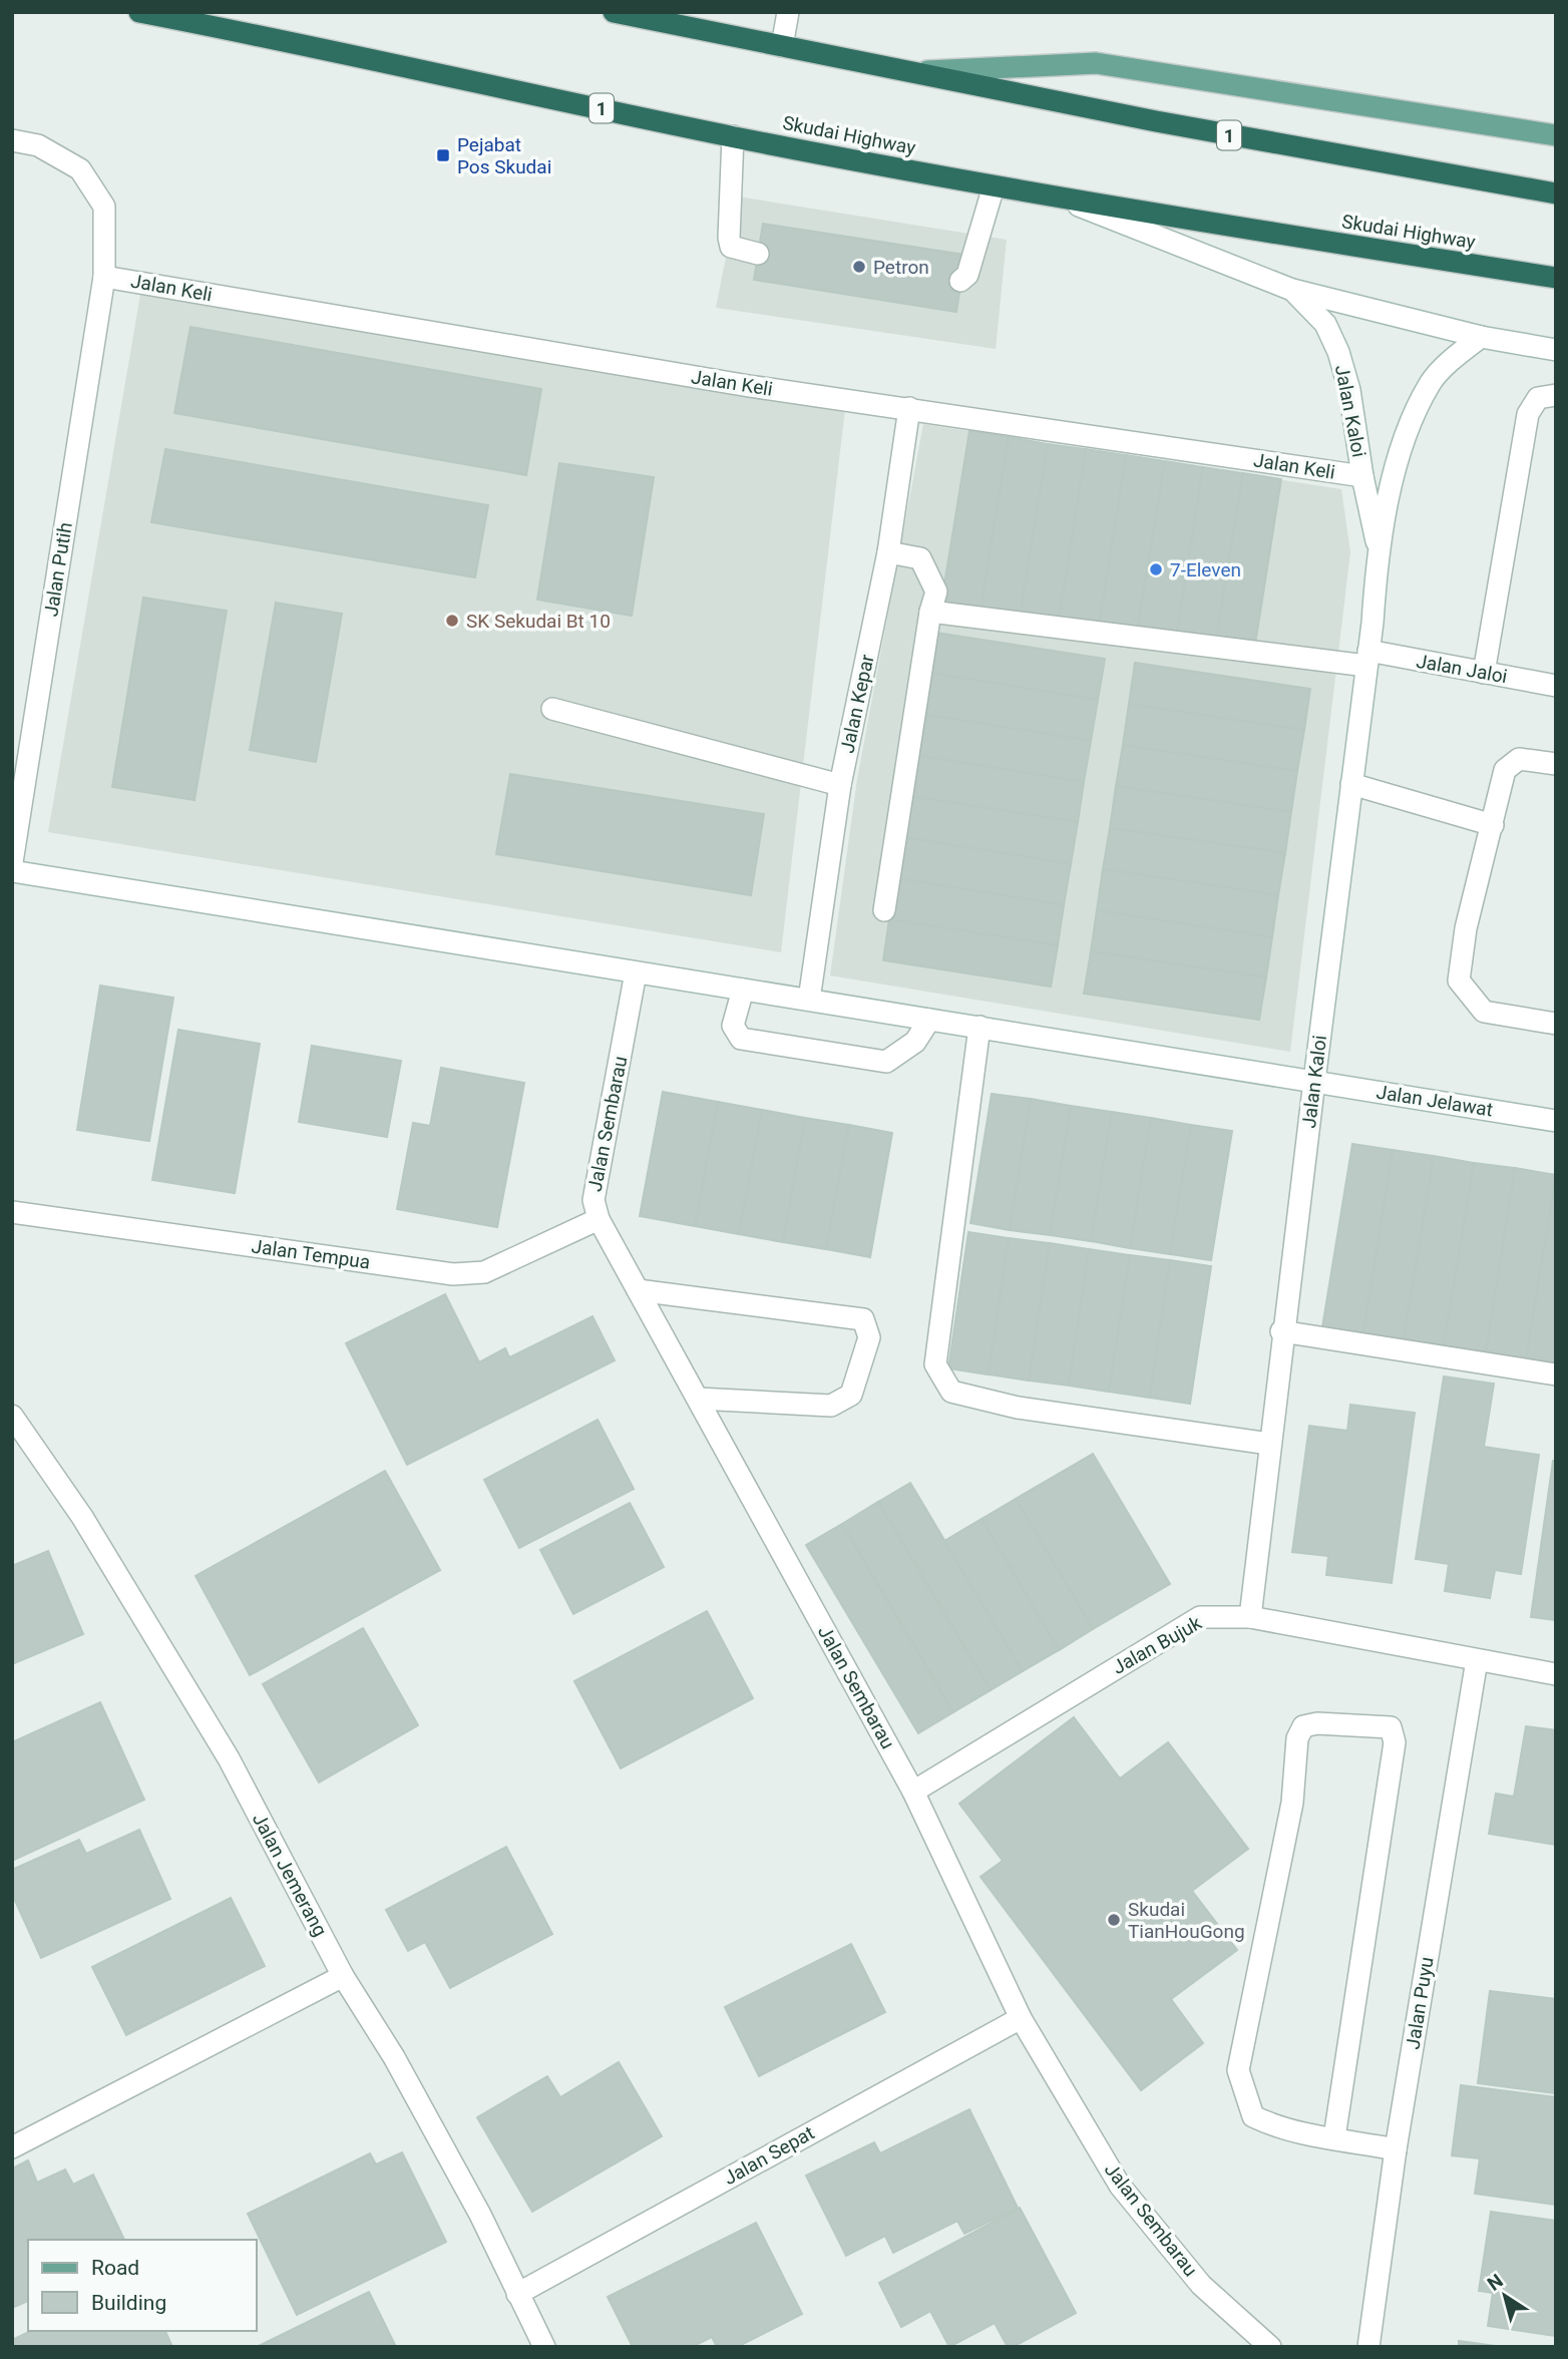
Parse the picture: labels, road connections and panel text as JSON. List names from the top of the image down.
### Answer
{
  "streets": {
    "highway": ["1", "Skudai Highway"],
    "street": [
      "Jalan Keli",
      "Jalan Kaloi",
      "Jalan Putih",
      "Jalan Jaloi",
      "Jalan Kepar",
      "Jalan Jelawat",
      "Jalan Sembarau",
      "Jalan Tempua",
      "Jalan Bujuk",
      "Jalan Jemerang",
      "Jalan Puyu",
      "Jalan Sepat"
    ]
  },
  "crossings": [
    ["Jalan Keli", "Jalan Kaloi"],
    ["Jalan Keli", "Jalan Putih"],
    ["Jalan Keli", "Jalan Kepar"],
    ["Jalan Kaloi", "Jalan Jaloi"],
    ["Jalan Kaloi", "Jalan Jelawat"],
    ["Jalan Kaloi", "Jalan Bujuk"],
    ["Jalan Kepar", "Jalan Jelawat"],
    ["Jalan Jelawat", "Jalan Sembarau"],
    ["Jalan Sembarau", "Jalan Tempua"],
    ["Jalan Sembarau", "Jalan Bujuk"],
    ["Jalan Sembarau", "Jalan Sepat"],
    ["Jalan Bujuk", "Jalan Puyu"],
    ["Jalan Jemerang", "Jalan Sepat"]
  ],
  "places": {
    "transit": ["Pejabat Pos Skudai"],
    "other": [
      "Petron",
      "7-Eleven",
      "SK Sekudai Bt 10",
      "Skudai TianHouGong"
    ]
  },
  "legend": ["Road", "Building"],
  "north": "top left"
}
